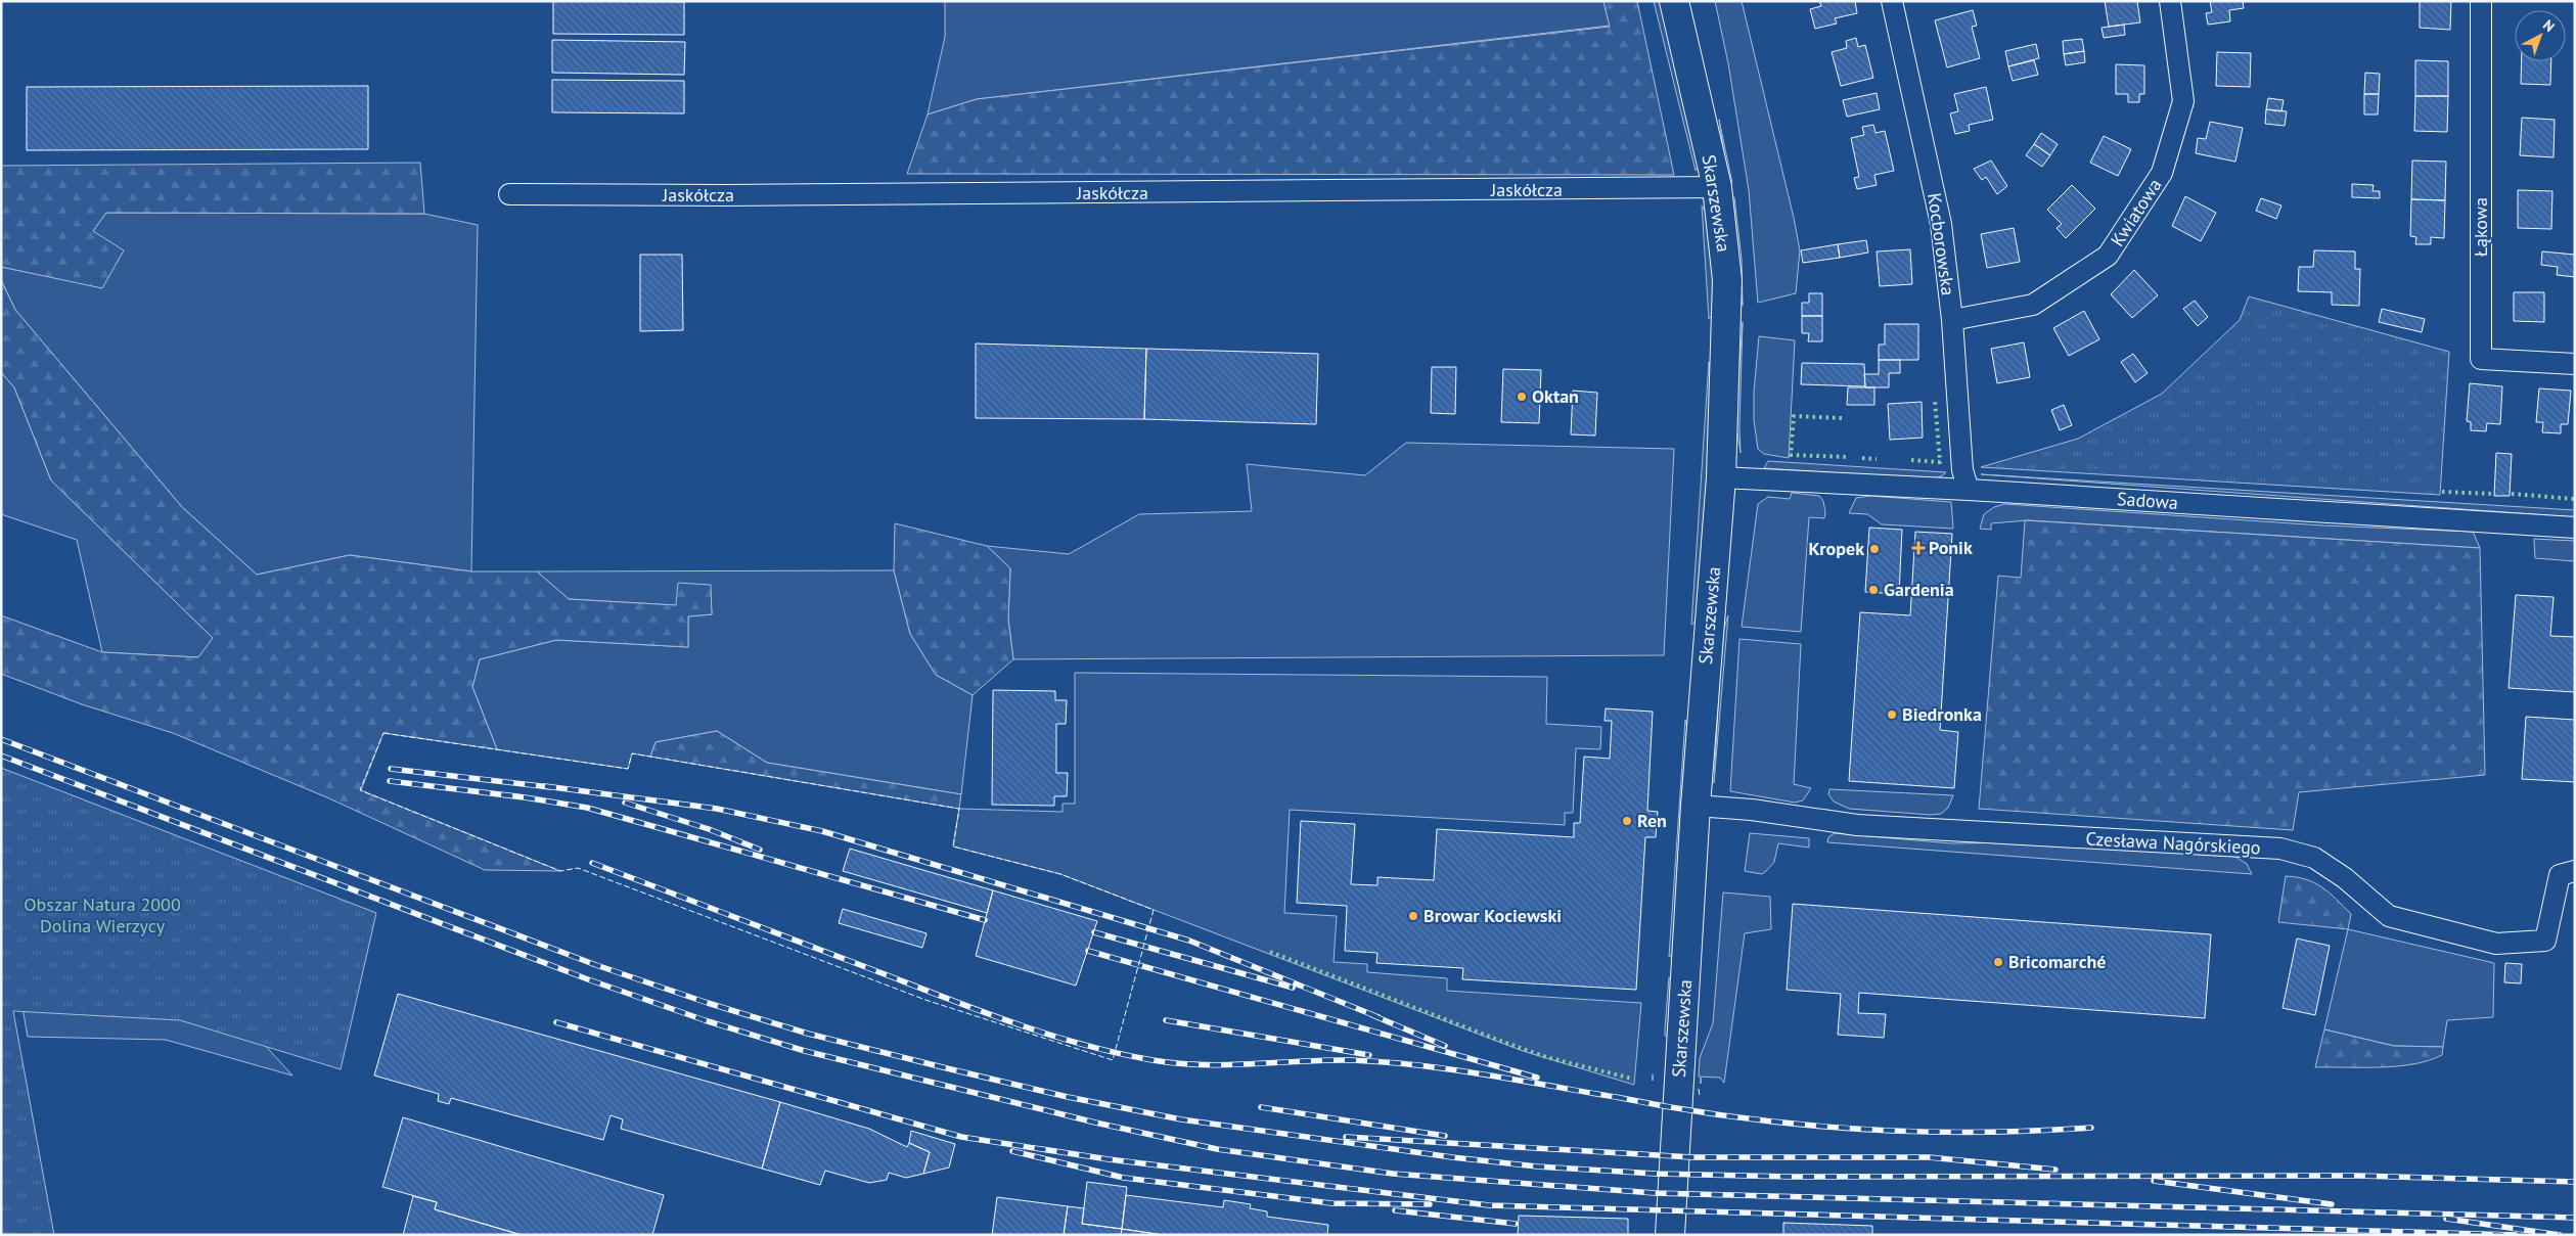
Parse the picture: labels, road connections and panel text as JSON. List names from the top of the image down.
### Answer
{
  "streets": {
    "main road": ["Skarszewska"],
    "street": [
      "Jaskółcza",
      "Kwiatowa",
      "Łąkowa",
      "Kocborowska",
      "Sadowa",
      "Czesława Nagórskiego"
    ]
  },
  "crossings": [
    ["Jaskółcza", "Skarszewska"],
    ["Skarszewska", "Sadowa"],
    ["Skarszewska", "Czesława Nagórskiego"],
    ["Kwiatowa", "Kocborowska"],
    ["Kocborowska", "Sadowa"]
  ],
  "parks": ["Obszar Natura 2000 Dolina Wierzycy"],
  "places": {
    "other": [
      "Oktan",
      "Kropek",
      "Gardenia",
      "Biedronka",
      "Ren",
      "Browar Kociewski",
      "Bricomarché"
    ],
    "health": ["Ponik"]
  },
  "north": "top right"
}
